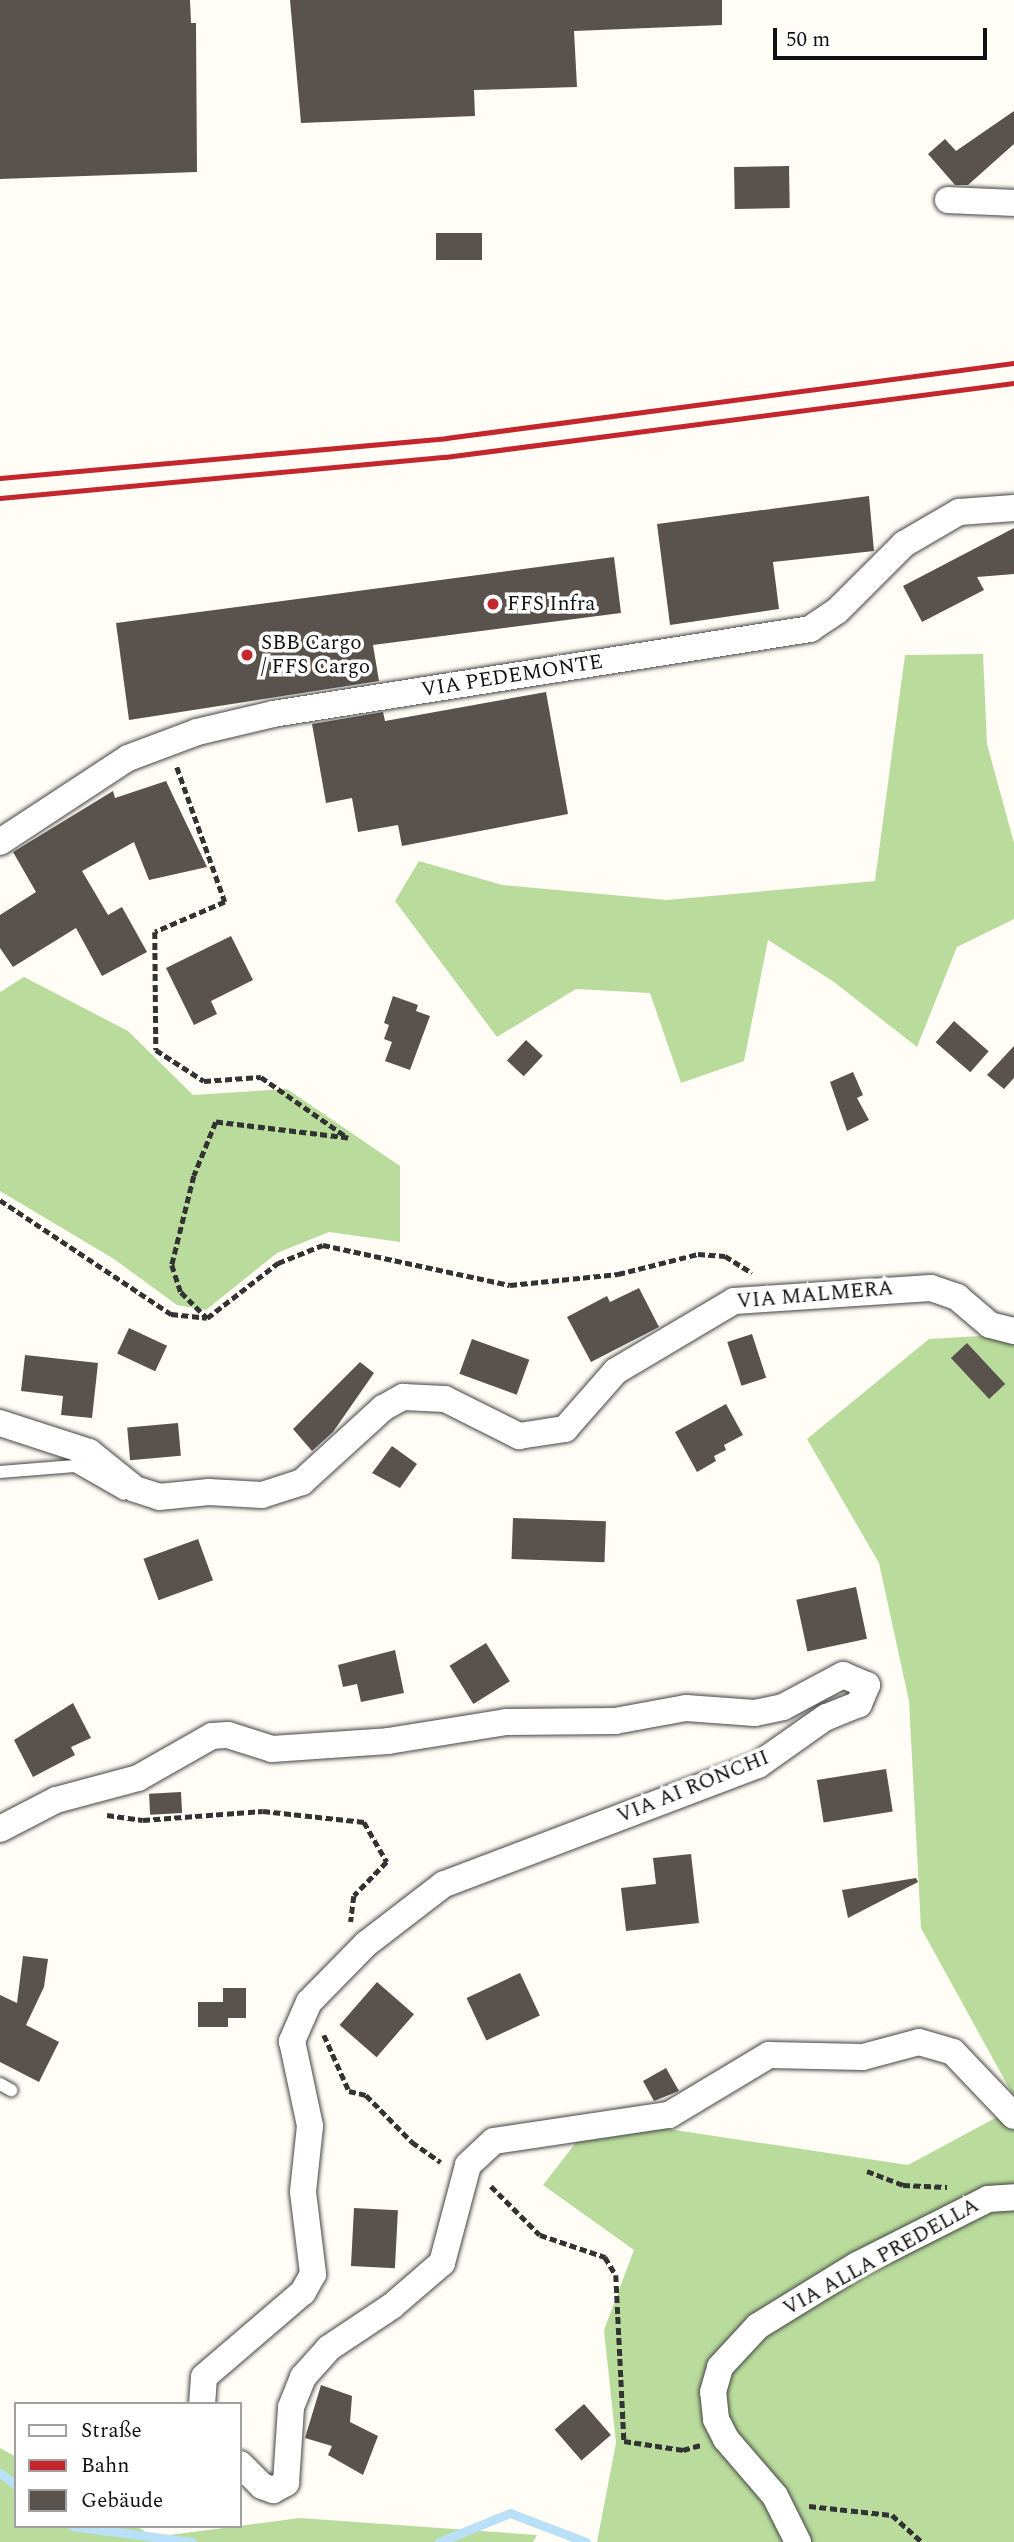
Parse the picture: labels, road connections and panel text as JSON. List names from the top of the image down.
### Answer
{
  "streets": {
    "street": [
      "VIA PEDEMONTE",
      "VIA MALMERA",
      "VIA AI RONCHI",
      "VIA ALLA PREDELLA"
    ]
  },
  "places": ["FFS Infra", "SBB Cargo / FFS Cargo"],
  "legend": ["Straße", "Bahn", "Gebäude"],
  "scale_bar": "50 m"
}
